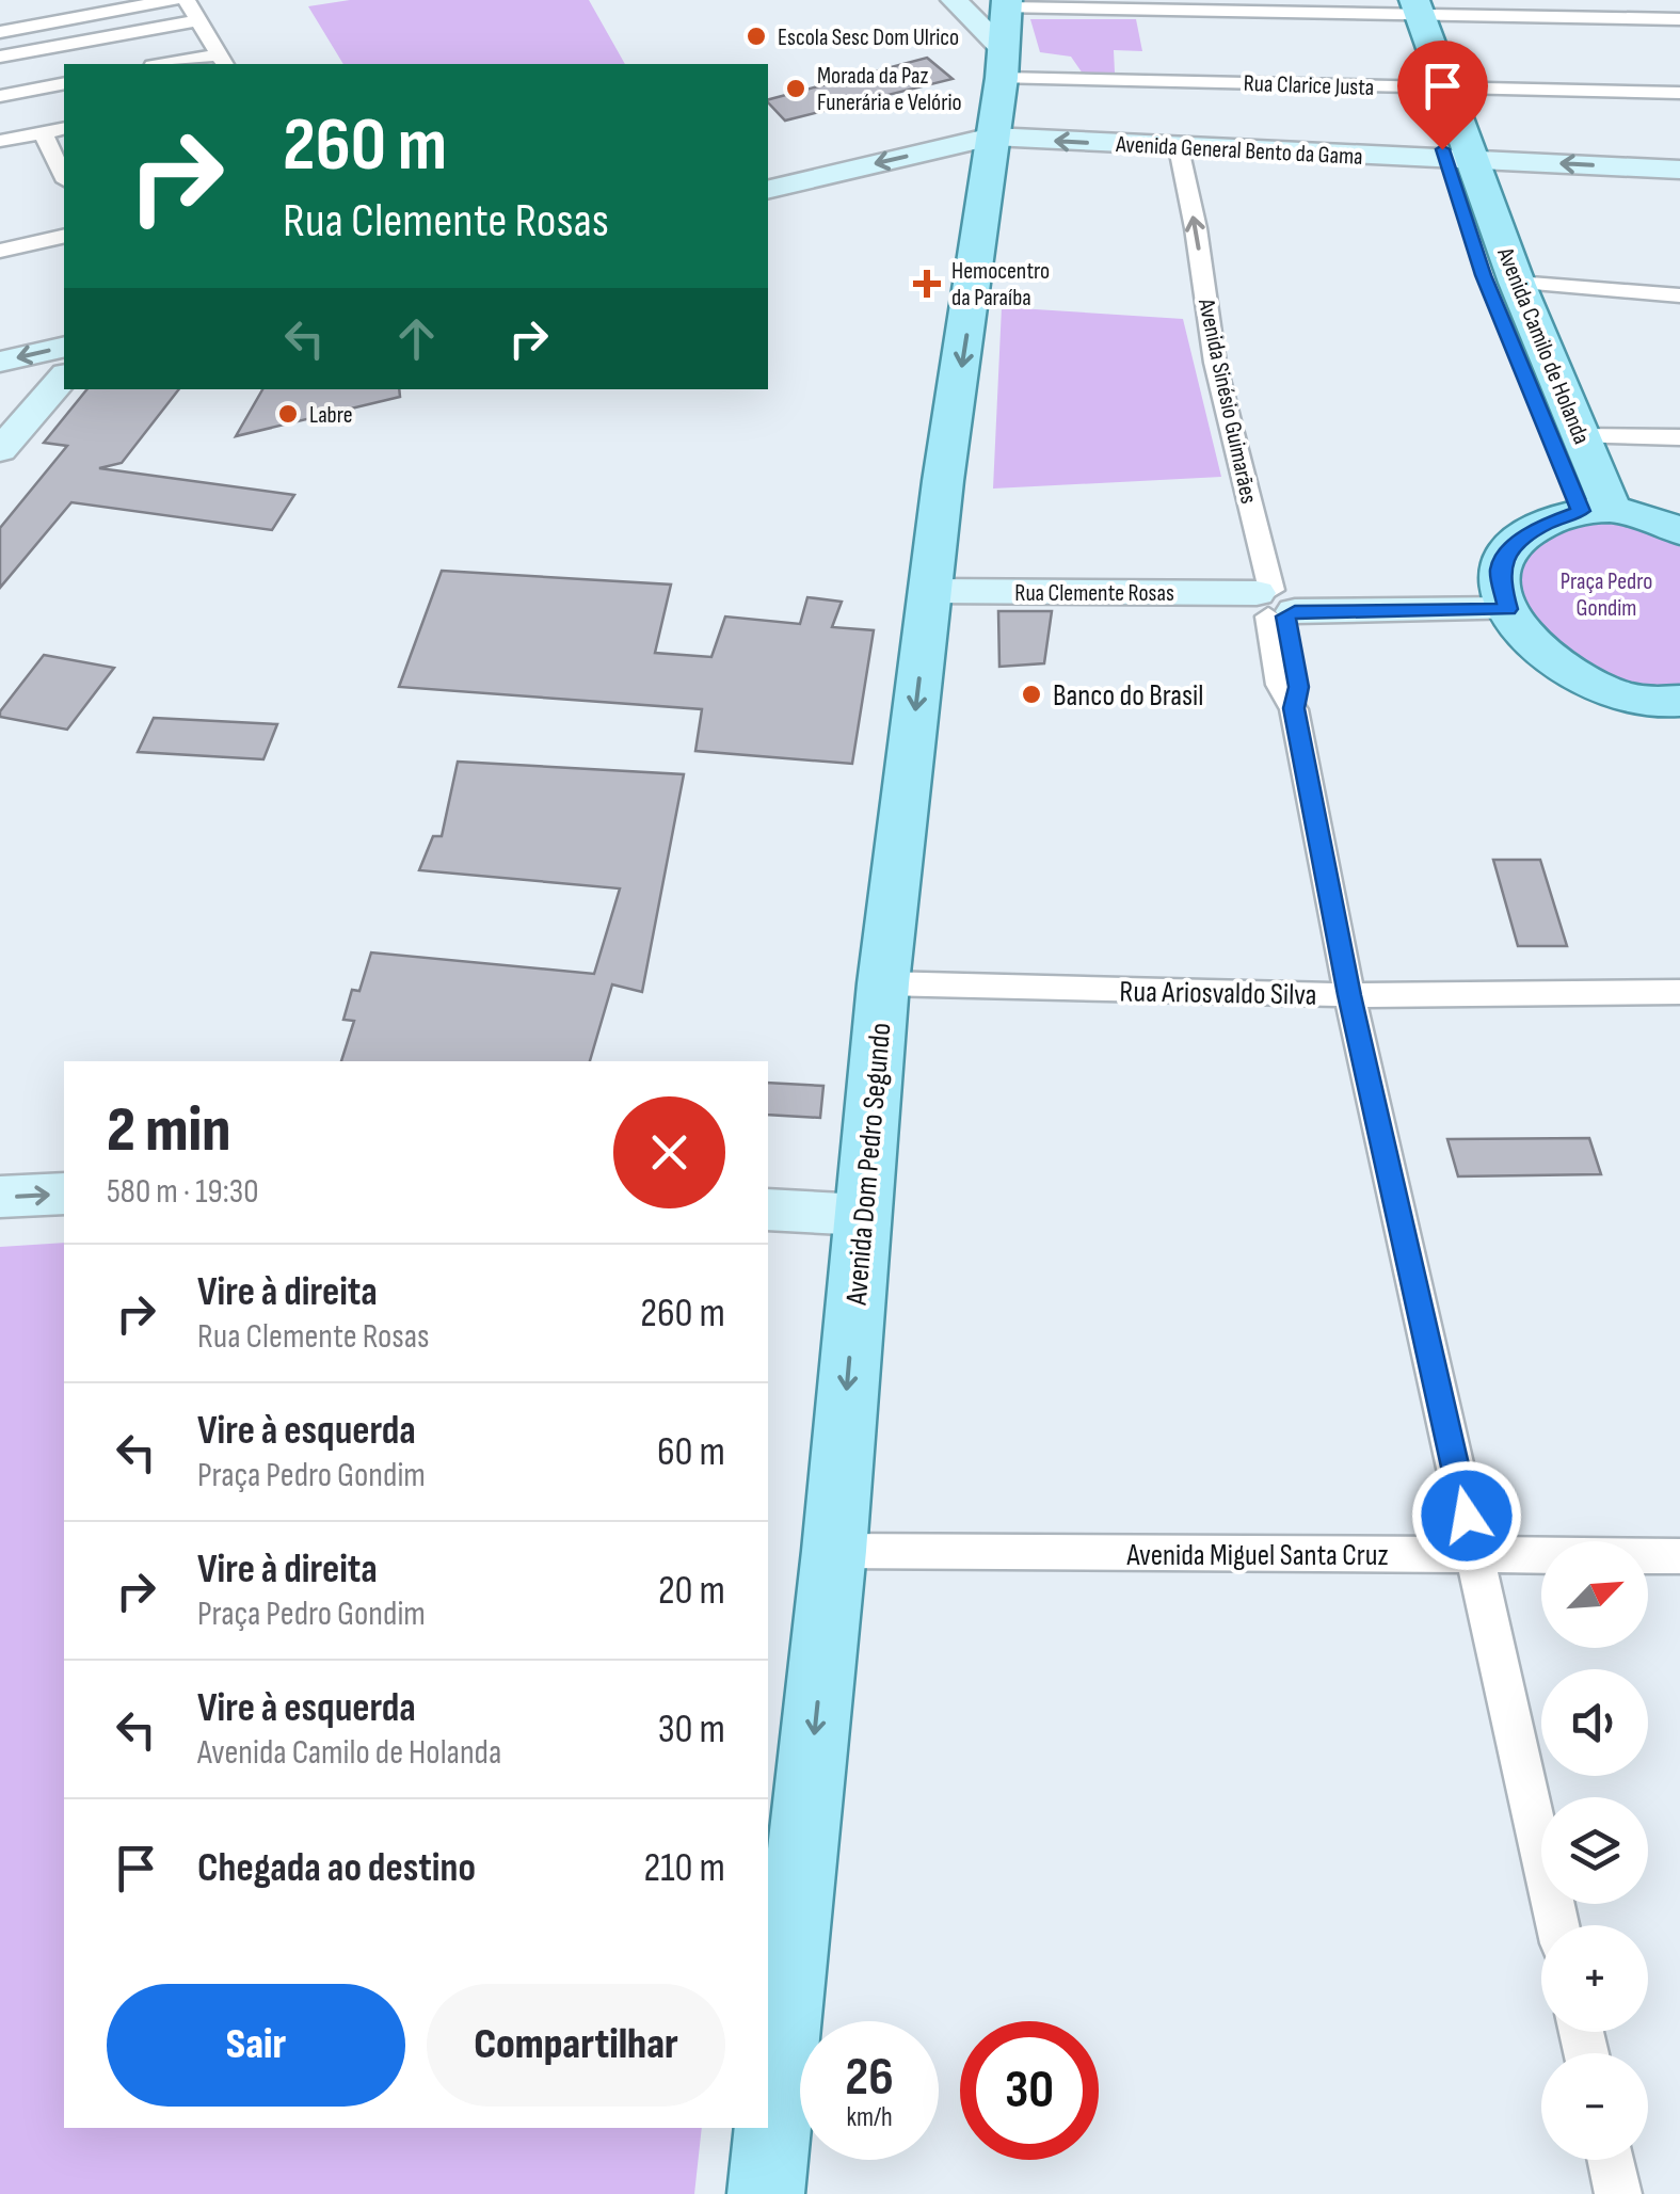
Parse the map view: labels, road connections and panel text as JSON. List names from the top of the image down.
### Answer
{
  "streets": {
    "main road": ["Avenida Camilo de Holanda", "Avenida Dom Pedro Segundo"],
    "street": [
      "Rua Clarice Justa",
      "Avenida General Bento da Gama",
      "Avenida Sinésio Guimarães",
      "Rua Clemente Rosas",
      "Rua Ariosvaldo Silva",
      "Avenida Miguel Santa Cruz"
    ]
  },
  "crossings": [
    ["Rua Clarice Justa", "Avenida Camilo de Holanda"],
    ["Rua Clarice Justa", "Avenida Dom Pedro Segundo"],
    ["Avenida General Bento da Gama", "Avenida Camilo de Holanda"],
    ["Avenida General Bento da Gama", "Avenida Sinésio Guimarães"],
    ["Avenida General Bento da Gama", "Avenida Dom Pedro Segundo"],
    ["Avenida Sinésio Guimarães", "Rua Clemente Rosas"],
    ["Avenida Sinésio Guimarães", "Rua Ariosvaldo Silva"],
    ["Avenida Sinésio Guimarães", "Avenida Miguel Santa Cruz"],
    ["Rua Clemente Rosas", "Avenida Dom Pedro Segundo"],
    ["Rua Ariosvaldo Silva", "Avenida Dom Pedro Segundo"],
    ["Avenida Dom Pedro Segundo", "Avenida Miguel Santa Cruz"]
  ],
  "one_way": ["Avenida Dom Pedro Segundo"],
  "parks": ["Praça Pedro Gondim"],
  "places": {
    "other": [
      "Escola Sesc Dom Ulrico",
      "Morada da Paz Funerária e Velório",
      "Labre",
      "Banco do Brasil"
    ],
    "health": ["Hemocentro da Paraíba"]
  },
  "north": "top right",
  "page": {
    "turn": ["260 m", "Rua Clemente Rosas"],
    "heading": ["2 min", "580 m · 19:30"],
    "list": [
      {
        "name": "Vire à direita",
        "note": "Rua Clemente Rosas",
        "value": "260 m"
      },
      {
        "name": "Vire à esquerda",
        "note": "Praça Pedro Gondim",
        "value": "60 m"
      },
      {
        "name": "Vire à direita",
        "note": "Praça Pedro Gondim",
        "value": "20 m"
      },
      {
        "name": "Vire à esquerda",
        "note": "Avenida Camilo de Holanda",
        "value": "30 m"
      },
      {
        "name": "Chegada ao destino",
        "value": "210 m"
      }
    ],
    "map_buttons": ["+", "−"],
    "buttons": ["Sair", "Compartilhar"],
    "speed": "26 km/h",
    "limit": "30"
  }
}
